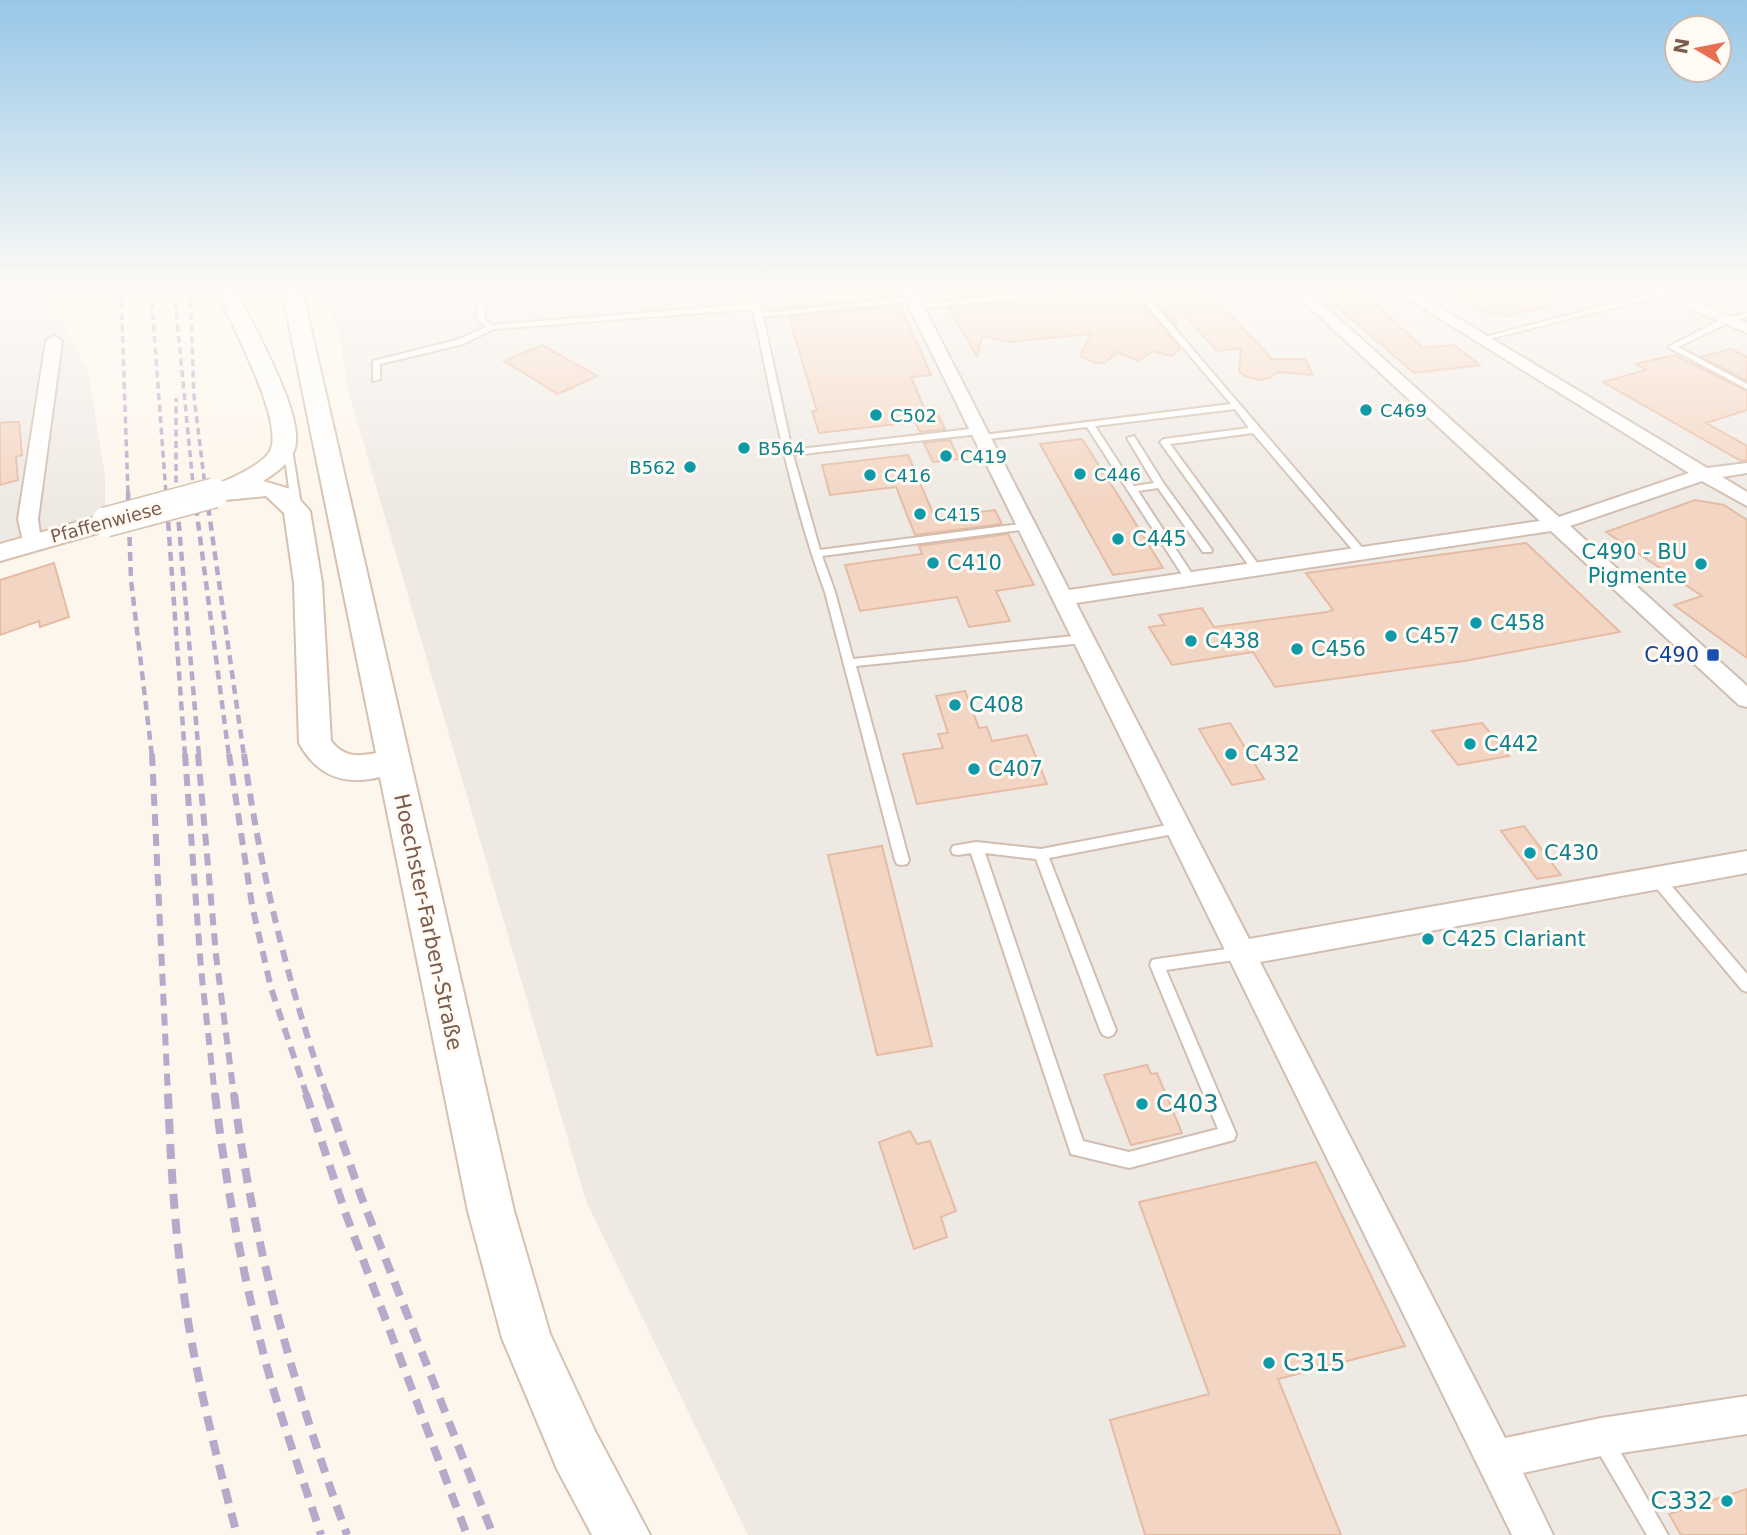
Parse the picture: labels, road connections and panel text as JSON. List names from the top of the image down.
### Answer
{
  "streets": {
    "main road": ["Pfaffenwiese", "Hoechster-Farben-Straße"]
  },
  "places": {
    "other": [
      "C469",
      "C502",
      "B564",
      "C419",
      "B562",
      "C446",
      "C416",
      "C415",
      "C445",
      "C410",
      "C490 - BU Pigmente",
      "C458",
      "C457",
      "C438",
      "C456",
      "C408",
      "C442",
      "C432",
      "C407",
      "C430",
      "C425 Clariant",
      "C403",
      "C315",
      "C332"
    ],
    "transit": ["C490"]
  },
  "north": "left"
}
